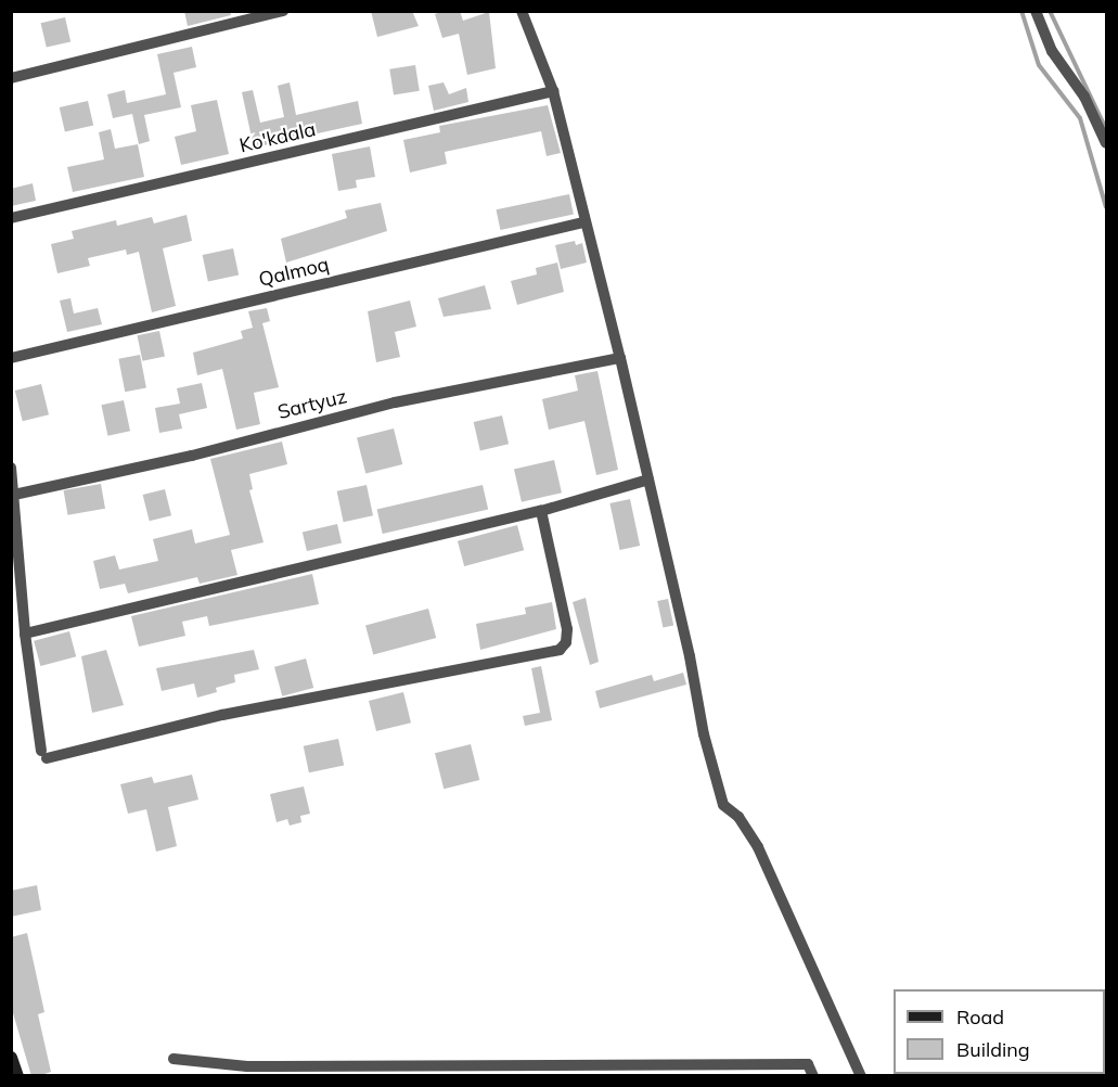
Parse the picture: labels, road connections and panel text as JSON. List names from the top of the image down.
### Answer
{
  "streets": {
    "street": ["Ko'kdala", "Qalmoq", "Sartyuz"]
  },
  "legend": ["Road", "Building"]
}
